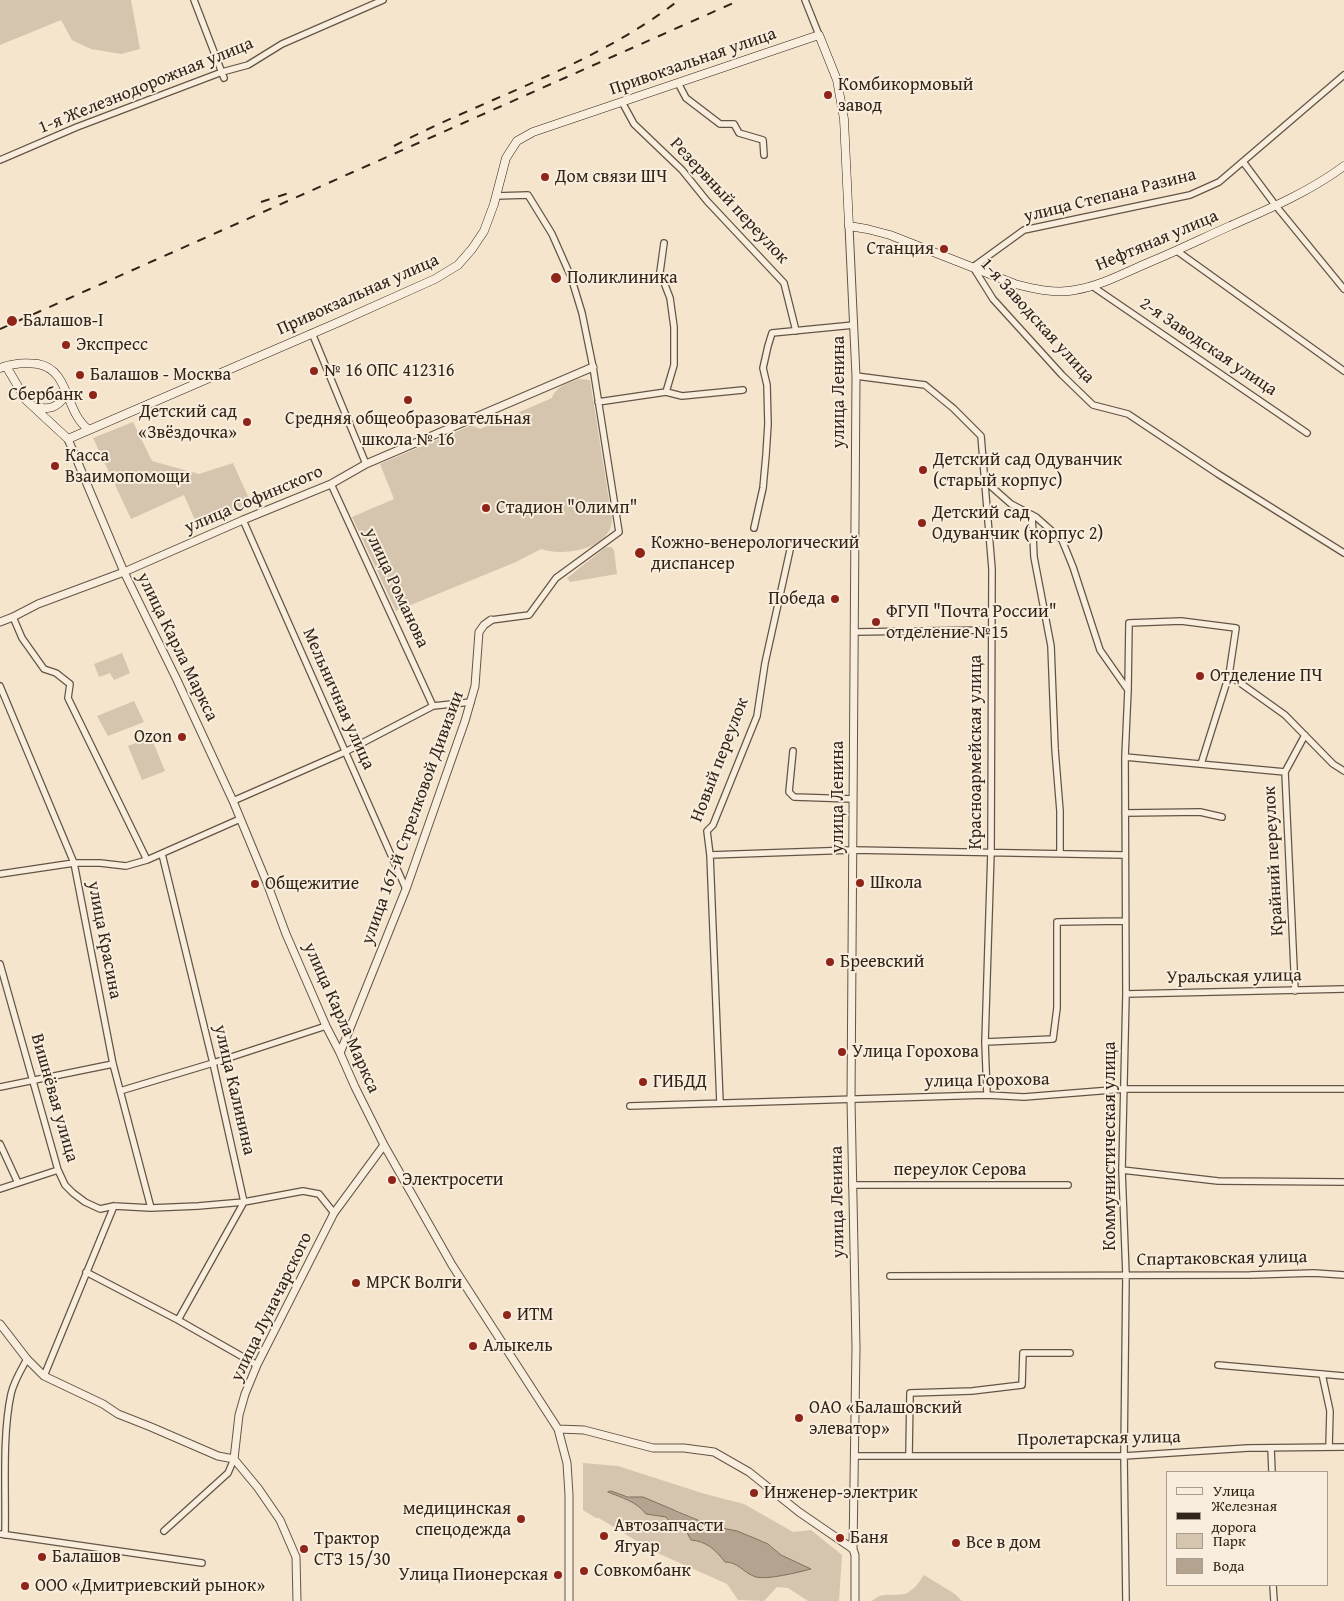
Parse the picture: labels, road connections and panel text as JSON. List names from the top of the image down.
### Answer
{
  "streets": {
    "main road": [
      "Привокзальная улица",
      "Нефтяная улица",
      "1-я Заводская улица",
      "улица Ленина"
    ],
    "street": [
      "1-я Железнодорожная улица",
      "улица Степана Разина",
      "Резервный переулок",
      "2-я Заводская улица",
      "улица Софинского",
      "улица Романова",
      "улица Карла Маркса",
      "Мельничная улица",
      "Красноармейская улица",
      "Новый переулок",
      "улица 167-й Стрелковой Дивизии",
      "Крайний переулок",
      "улица Красина",
      "Уральская улица",
      "улица Горохова",
      "улица Калинина",
      "Вишнёвая улица",
      "Коммунистическая улица",
      "переулок Серова",
      "Спартаковская улица",
      "улица Луначарского",
      "Пролетарская улица"
    ]
  },
  "crossings": [
    ["Привокзальная улица", "Резервный переулок"],
    ["Привокзальная улица", "улица Ленина"],
    ["Привокзальная улица", "улица Карла Маркса"],
    ["улица Степана Разина", "Нефтяная улица"],
    ["улица Степана Разина", "1-я Заводская улица"],
    ["Нефтяная улица", "1-я Заводская улица"],
    ["Нефтяная улица", "2-я Заводская улица"],
    ["1-я Заводская улица", "улица Ленина"],
    ["улица Ленина", "Красноармейская улица"],
    ["улица Ленина", "улица Горохова"],
    ["улица Ленина", "переулок Серова"],
    ["улица Ленина", "Пролетарская улица"],
    ["улица Софинского", "улица Романова"],
    ["улица Софинского", "улица Карла Маркса"],
    ["улица Софинского", "Мельничная улица"],
    ["улица Софинского", "улица 167-й Стрелковой Дивизии"],
    ["улица Карла Маркса", "улица 167-й Стрелковой Дивизии"],
    ["улица Карла Маркса", "улица Луначарского"],
    ["Мельничная улица", "улица 167-й Стрелковой Дивизии"],
    ["Красноармейская улица", "улица Горохова"],
    ["Новый переулок", "улица Горохова"],
    ["Крайний переулок", "Уральская улица"],
    ["улица Красина", "Вишнёвая улица"],
    ["Уральская улица", "Коммунистическая улица"],
    ["улица Горохова", "Коммунистическая улица"],
    ["улица Калинина", "Вишнёвая улица"],
    ["Вишнёвая улица", "улица Луначарского"],
    ["Коммунистическая улица", "Спартаковская улица"],
    ["Коммунистическая улица", "Пролетарская улица"]
  ],
  "places": [
    "Комбикормовый завод",
    "Дом связи ШЧ",
    "Станция",
    "Поликлиника",
    "Балашов-I",
    "Экспресс",
    "№ 16 ОПС 412316",
    "Балашов - Москва",
    "Сбербанк",
    "Средняя общеобразовательная школа № 16",
    "Детский сад «Звёздочка»",
    "Касса Взаимопомощи",
    "Детский сад Одуванчик (старый корпус)",
    "Стадион \"Олимп\"",
    "Детский сад Одуванчик (корпус 2)",
    "Кожно-венерологический диспансер",
    "Победа",
    "ФГУП \"Почта России\" отделение №15",
    "Отделение ПЧ",
    "Ozon",
    "Школа",
    "Общежитие",
    "Бреевский",
    "Улица Горохова",
    "ГИБДД",
    "Электросети",
    "МРСК Волги",
    "ИТМ",
    "Алыкель",
    "ОАО «Балашовский элеватор»",
    "Инженер-электрик",
    "медицинская спецодежда",
    "Автозапчасти Ягуар",
    "Баня",
    "Все в дом",
    "Трактор СТЗ 15/30",
    "Балашов",
    "Совкомбанк",
    "Улица Пионерская",
    "ООО «Дмитриевский рынок»"
  ],
  "legend": [
    "Улица",
    "Железная дорога",
    "Парк",
    "Вода"
  ]
}
